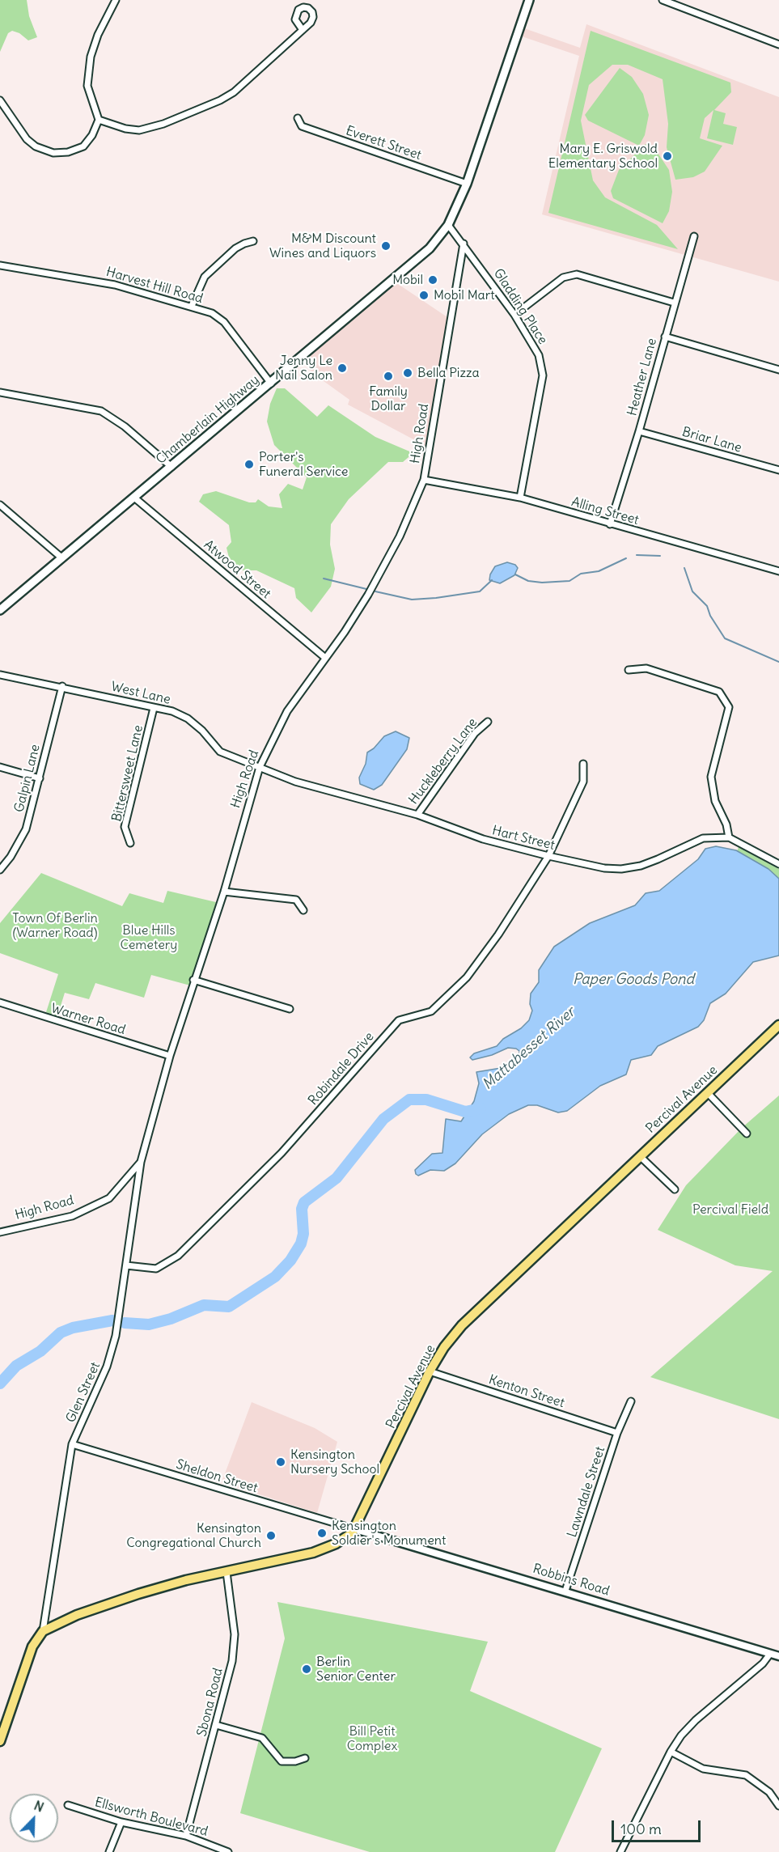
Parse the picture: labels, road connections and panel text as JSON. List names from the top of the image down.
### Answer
{
  "streets": {
    "main road": ["Chamberlain Highway", "Percival Avenue"],
    "street": [
      "Everett Street",
      "Harvest Hill Road",
      "Gladding Place",
      "Heather Lane",
      "High Road",
      "Briar Lane",
      "Alling Street",
      "Atwood Street",
      "West Lane",
      "Huckleberry Lane",
      "Bittersweet Lane",
      "Galpin Lane",
      "Hart Street",
      "Warner Road",
      "Robindale Drive",
      "Kenton Street",
      "Glen Street",
      "Sheldon Street",
      "Lawndale Street",
      "Robbins Road",
      "Sbona Road",
      "Ellsworth Boulevard"
    ]
  },
  "crossings": [
    ["Harvest Hill Road", "Chamberlain Highway"],
    ["Gladding Place", "Chamberlain Highway"],
    ["Gladding Place", "High Road"],
    ["Gladding Place", "Alling Street"],
    ["Heather Lane", "Briar Lane"],
    ["Heather Lane", "Alling Street"],
    ["Chamberlain Highway", "Atwood Street"],
    ["High Road", "Alling Street"],
    ["High Road", "Atwood Street"],
    ["High Road", "West Lane"],
    ["High Road", "Hart Street"],
    ["High Road", "Warner Road"],
    ["High Road", "Glen Street"],
    ["West Lane", "Bittersweet Lane"],
    ["West Lane", "Galpin Lane"],
    ["West Lane", "Hart Street"],
    ["Huckleberry Lane", "Hart Street"],
    ["Hart Street", "Robindale Drive"],
    ["Robindale Drive", "Glen Street"],
    ["Percival Avenue", "Kenton Street"],
    ["Percival Avenue", "Glen Street"],
    ["Percival Avenue", "Sheldon Street"],
    ["Percival Avenue", "Robbins Road"],
    ["Percival Avenue", "Sbona Road"],
    ["Kenton Street", "Lawndale Street"],
    ["Glen Street", "Sheldon Street"],
    ["Sheldon Street", "Robbins Road"],
    ["Lawndale Street", "Robbins Road"],
    ["Sbona Road", "Ellsworth Boulevard"]
  ],
  "water": ["Paper Goods Pond", "Mattabesset River"],
  "parks": [
    "Town Of Berlin (Warner Road)",
    "Blue Hills Cemetery",
    "Percival Field",
    "Bill Petit Complex"
  ],
  "places": [
    "Mary E. Griswold Elementary School",
    "M&M Discount Wines and Liquors",
    "Mobil",
    "Mobil Mart",
    "Jenny Le Nail Salon",
    "Bella Pizza",
    "Family Dollar",
    "Porter's Funeral Service",
    "Kensington Nursery School",
    "Kensington Soldier's Monument",
    "Kensington Congregational Church",
    "Berlin Senior Center"
  ],
  "scale_bar": "100 m",
  "north": "top right"
}
